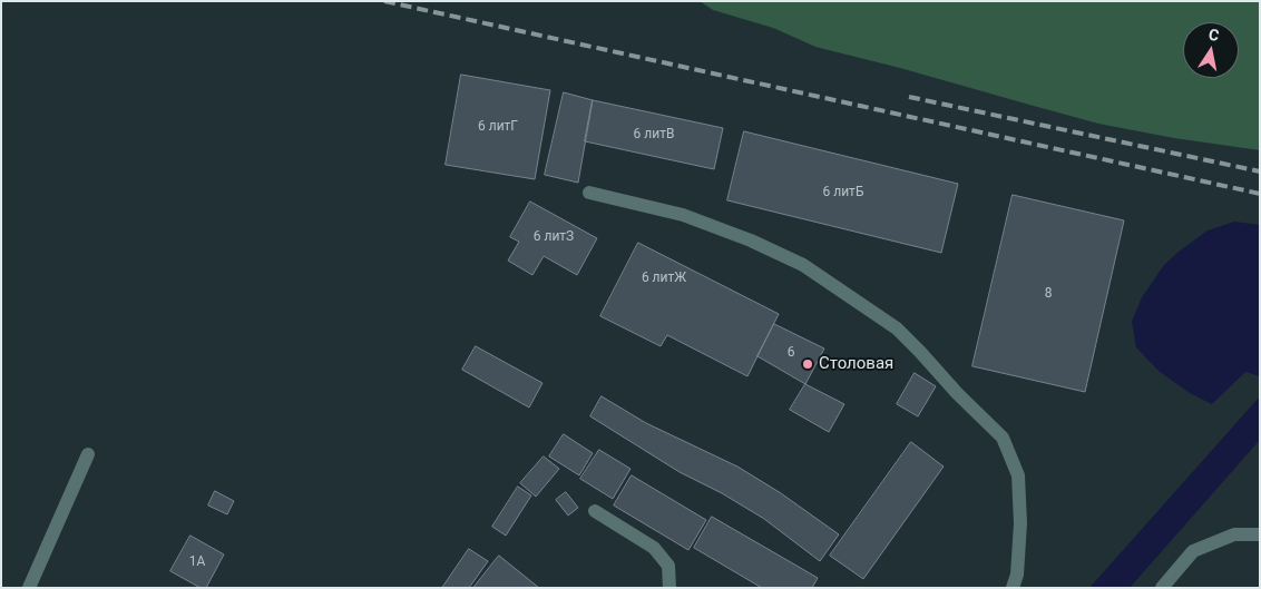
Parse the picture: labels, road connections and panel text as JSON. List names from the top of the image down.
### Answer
{
  "places": ["Столовая"],
  "house_numbers": [
    "6 литГ",
    "6 литВ",
    "6 литБ",
    "6 литЗ",
    "6 литЖ",
    "8",
    "6",
    "1А"
  ],
  "north": "top"
}
